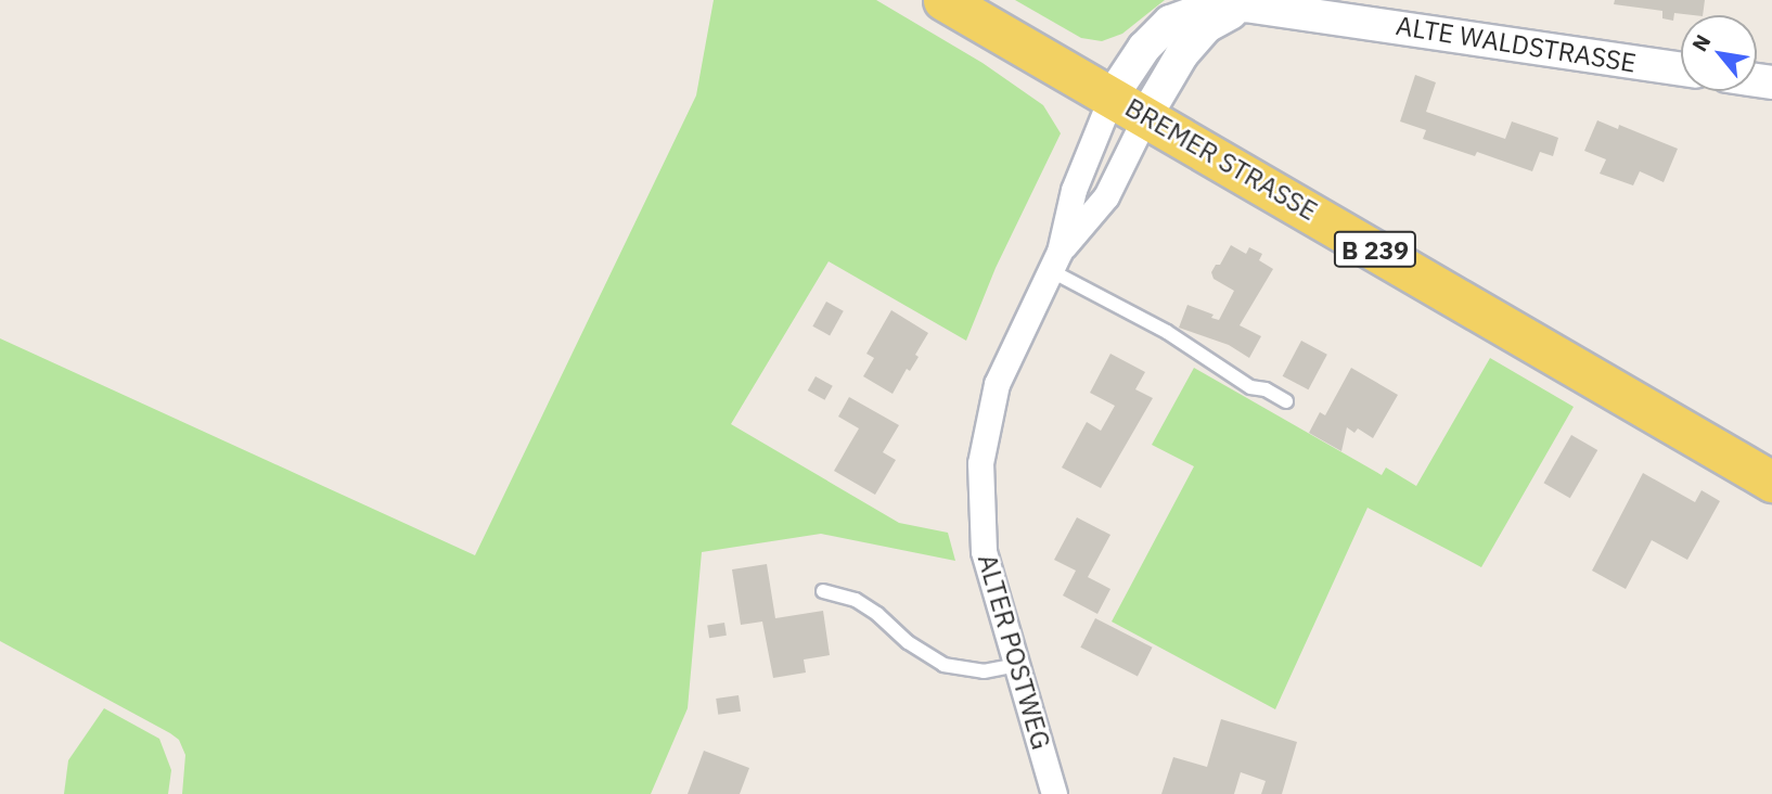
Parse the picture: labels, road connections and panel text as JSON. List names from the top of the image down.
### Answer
{
  "streets": {
    "main road": ["BREMER STRASSE", "B 239"],
    "street": ["ALTE WALDSTRASSE", "ALTER POSTWEG"]
  },
  "crossings": [
    ["ALTE WALDSTRASSE", "BREMER STRASSE"],
    ["ALTE WALDSTRASSE", "ALTER POSTWEG"],
    ["BREMER STRASSE", "ALTER POSTWEG"]
  ],
  "north": "top left"
}
